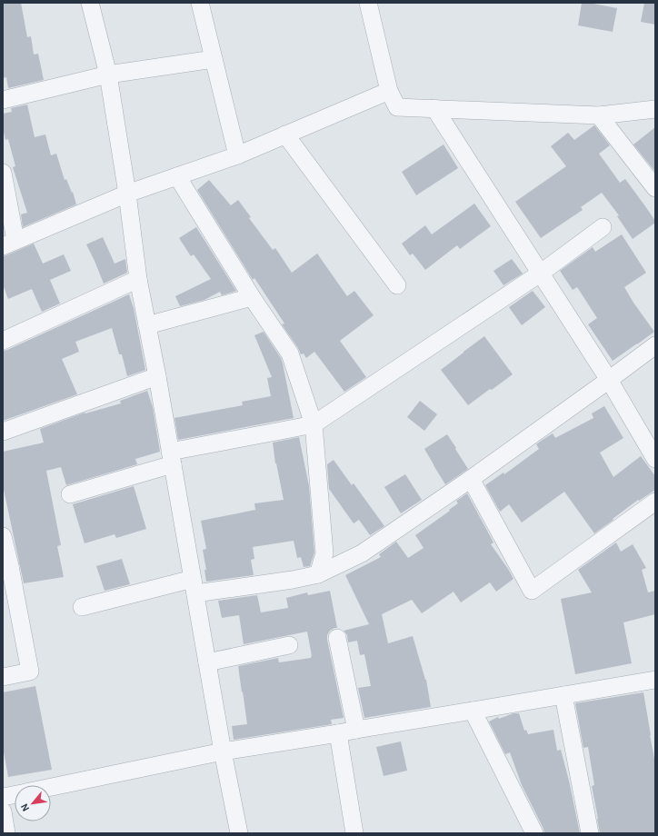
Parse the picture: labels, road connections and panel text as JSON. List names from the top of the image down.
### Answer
{
  "north": "bottom left"
}
